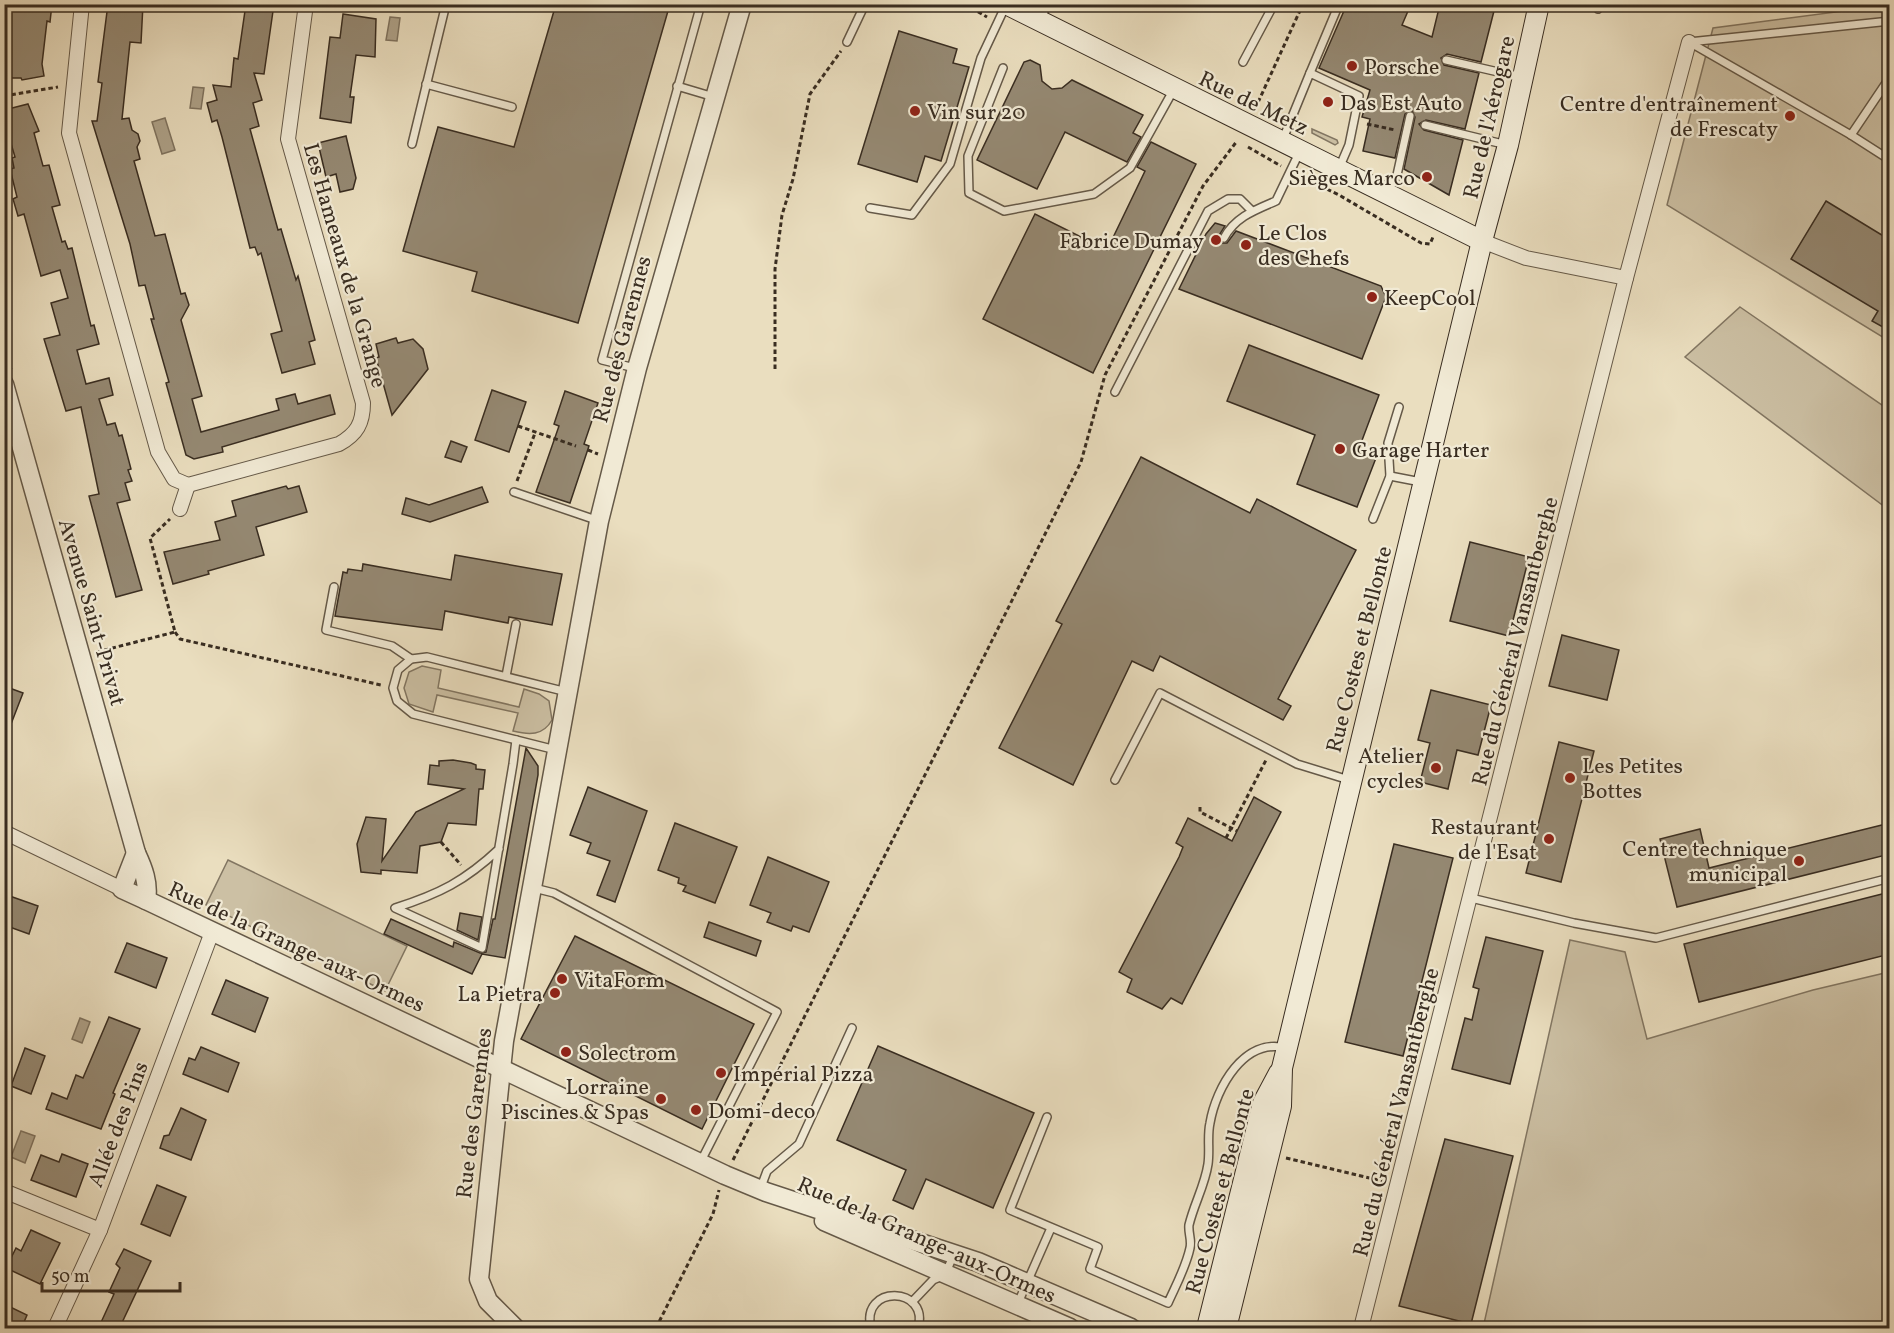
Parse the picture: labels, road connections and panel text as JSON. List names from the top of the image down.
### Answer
{
  "streets": {
    "main road": ["Rue de Metz", "Rue de l'Aérogare", "Rue Costes et Bellonte"],
    "street": [
      "Les Hameaux de la Grange",
      "Rue des Garennes",
      "Avenue Saint-Privat",
      "Rue du Général Vansantberghe",
      "Rue de la Grange-aux-Ormes",
      "Allée des Pins"
    ]
  },
  "crossings": [
    ["Rue de Metz", "Rue de l'Aérogare"],
    ["Rue de Metz", "Rue Costes et Bellonte"],
    ["Rue de l'Aérogare", "Rue Costes et Bellonte"],
    ["Rue des Garennes", "Rue de la Grange-aux-Ormes"],
    ["Avenue Saint-Privat", "Rue de la Grange-aux-Ormes"],
    ["Rue de la Grange-aux-Ormes", "Allée des Pins"]
  ],
  "places": [
    "Porsche",
    "Das Est Auto",
    "Vin sur 20",
    "Centre d'entraînement de Frescaty",
    "Sièges Marco",
    "Fabrice Dumay",
    "Le Clos des Chefs",
    "KeepCool",
    "Garage Harter",
    "Atelier cycles",
    "Les Petites Bottes",
    "Restaurant de l'Esat",
    "Centre technique municipal",
    "VitaForm",
    "La Pietra",
    "Solectrom",
    "Impérial Pizza",
    "Lorraine Piscines & Spas",
    "Domi-deco"
  ],
  "scale_bar": "50 m"
}
